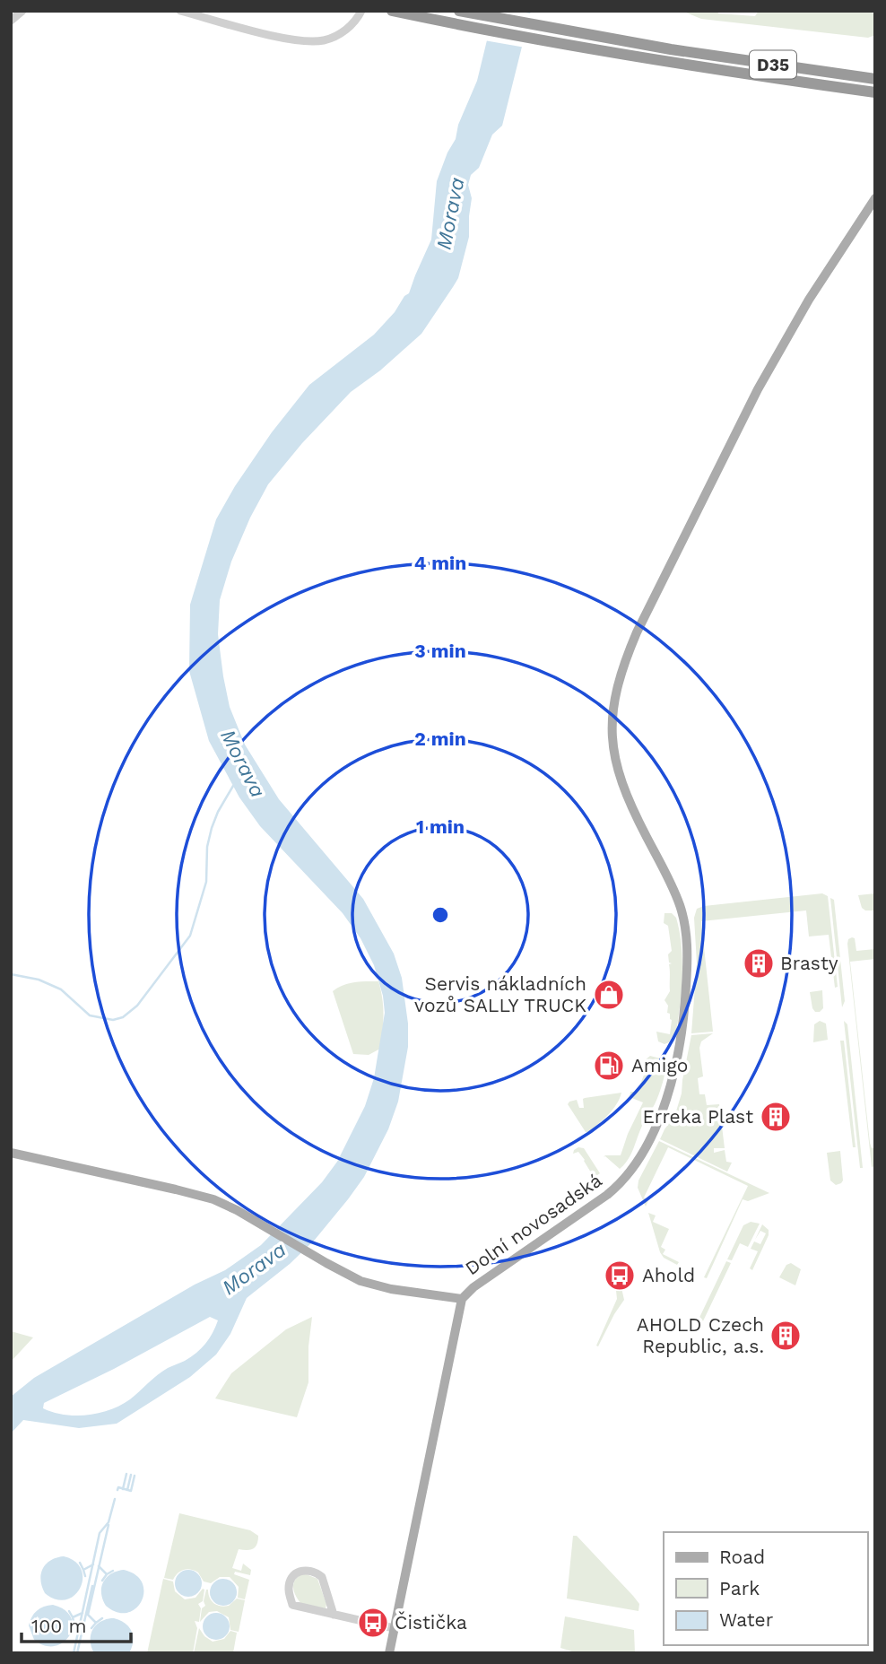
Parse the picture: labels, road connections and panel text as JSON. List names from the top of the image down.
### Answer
{
  "streets": {
    "highway": ["D35"],
    "main road": ["Dolní novosadská"]
  },
  "water": ["Morava"],
  "places": {
    "building": ["Brasty", "Erreka Plast", "AHOLD Czech Republic, a.s."],
    "shop": ["Servis nákladních vozů SALLY TRUCK"],
    "fuel station": ["Amigo"],
    "bus stop": ["Ahold", "Čistička"]
  },
  "legend": ["Road", "Park", "Water"],
  "scale_bar": "100 m",
  "rings": [
    "4 min",
    "3 min",
    "2 min",
    "1 min"
  ]
}
